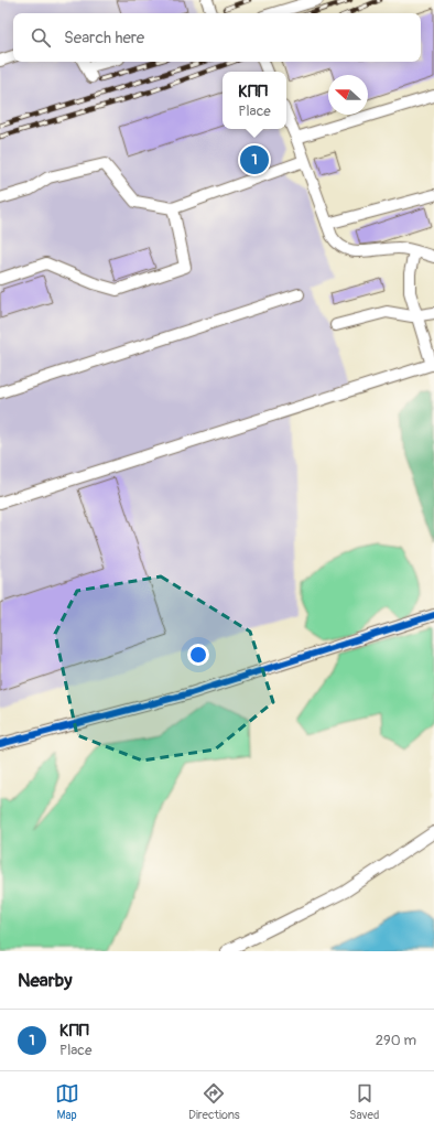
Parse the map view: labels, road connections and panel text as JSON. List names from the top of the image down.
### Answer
{
  "north": "left",
  "page": {
    "search": "Search here",
    "popup": ["КПП", "Place"],
    "pins": "1",
    "heading": "Nearby",
    "list": [
      {
        "mark": "1",
        "name": "КПП",
        "note": "Place",
        "value": "290 m"
      }
    ],
    "nav": ["Map", "Directions", "Saved"]
  }
}
